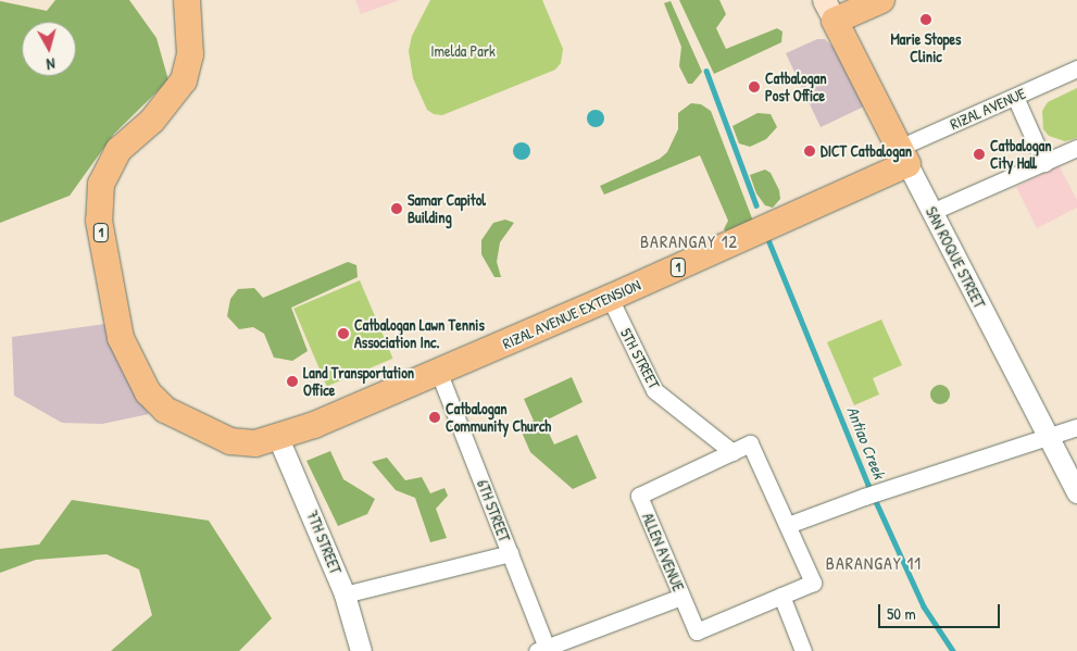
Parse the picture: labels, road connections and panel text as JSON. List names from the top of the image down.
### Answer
{
  "streets": {
    "main road": ["1", "SAN ROQUE STREET", "RIZAL AVENUE EXTENSION"],
    "street": [
      "RIZAL AVENUE",
      "5TH STREET",
      "6TH STREET",
      "7TH STREET",
      "ALLEN AVENUE"
    ]
  },
  "crossings": [
    ["RIZAL AVENUE", "SAN ROQUE STREET"],
    ["RIZAL AVENUE", "RIZAL AVENUE EXTENSION"],
    ["SAN ROQUE STREET", "RIZAL AVENUE EXTENSION"],
    ["RIZAL AVENUE EXTENSION", "5TH STREET"],
    ["RIZAL AVENUE EXTENSION", "6TH STREET"],
    ["RIZAL AVENUE EXTENSION", "7TH STREET"],
    ["5TH STREET", "ALLEN AVENUE"]
  ],
  "districts": ["BARANGAY 12", "BARANGAY 11"],
  "water": ["Antiao Creek"],
  "parks": ["Imelda Park"],
  "places": [
    "Marie Stopes Clinic",
    "Catbalogan Post Office",
    "DICT Catbalogan",
    "Catbalogan City Hall",
    "Samar Capitol Building",
    "Catbalogan Lawn Tennis Association Inc.",
    "Land Transportation Office",
    "Catbalogan Community Church"
  ],
  "scale_bar": "50 m",
  "north": "bottom"
}
